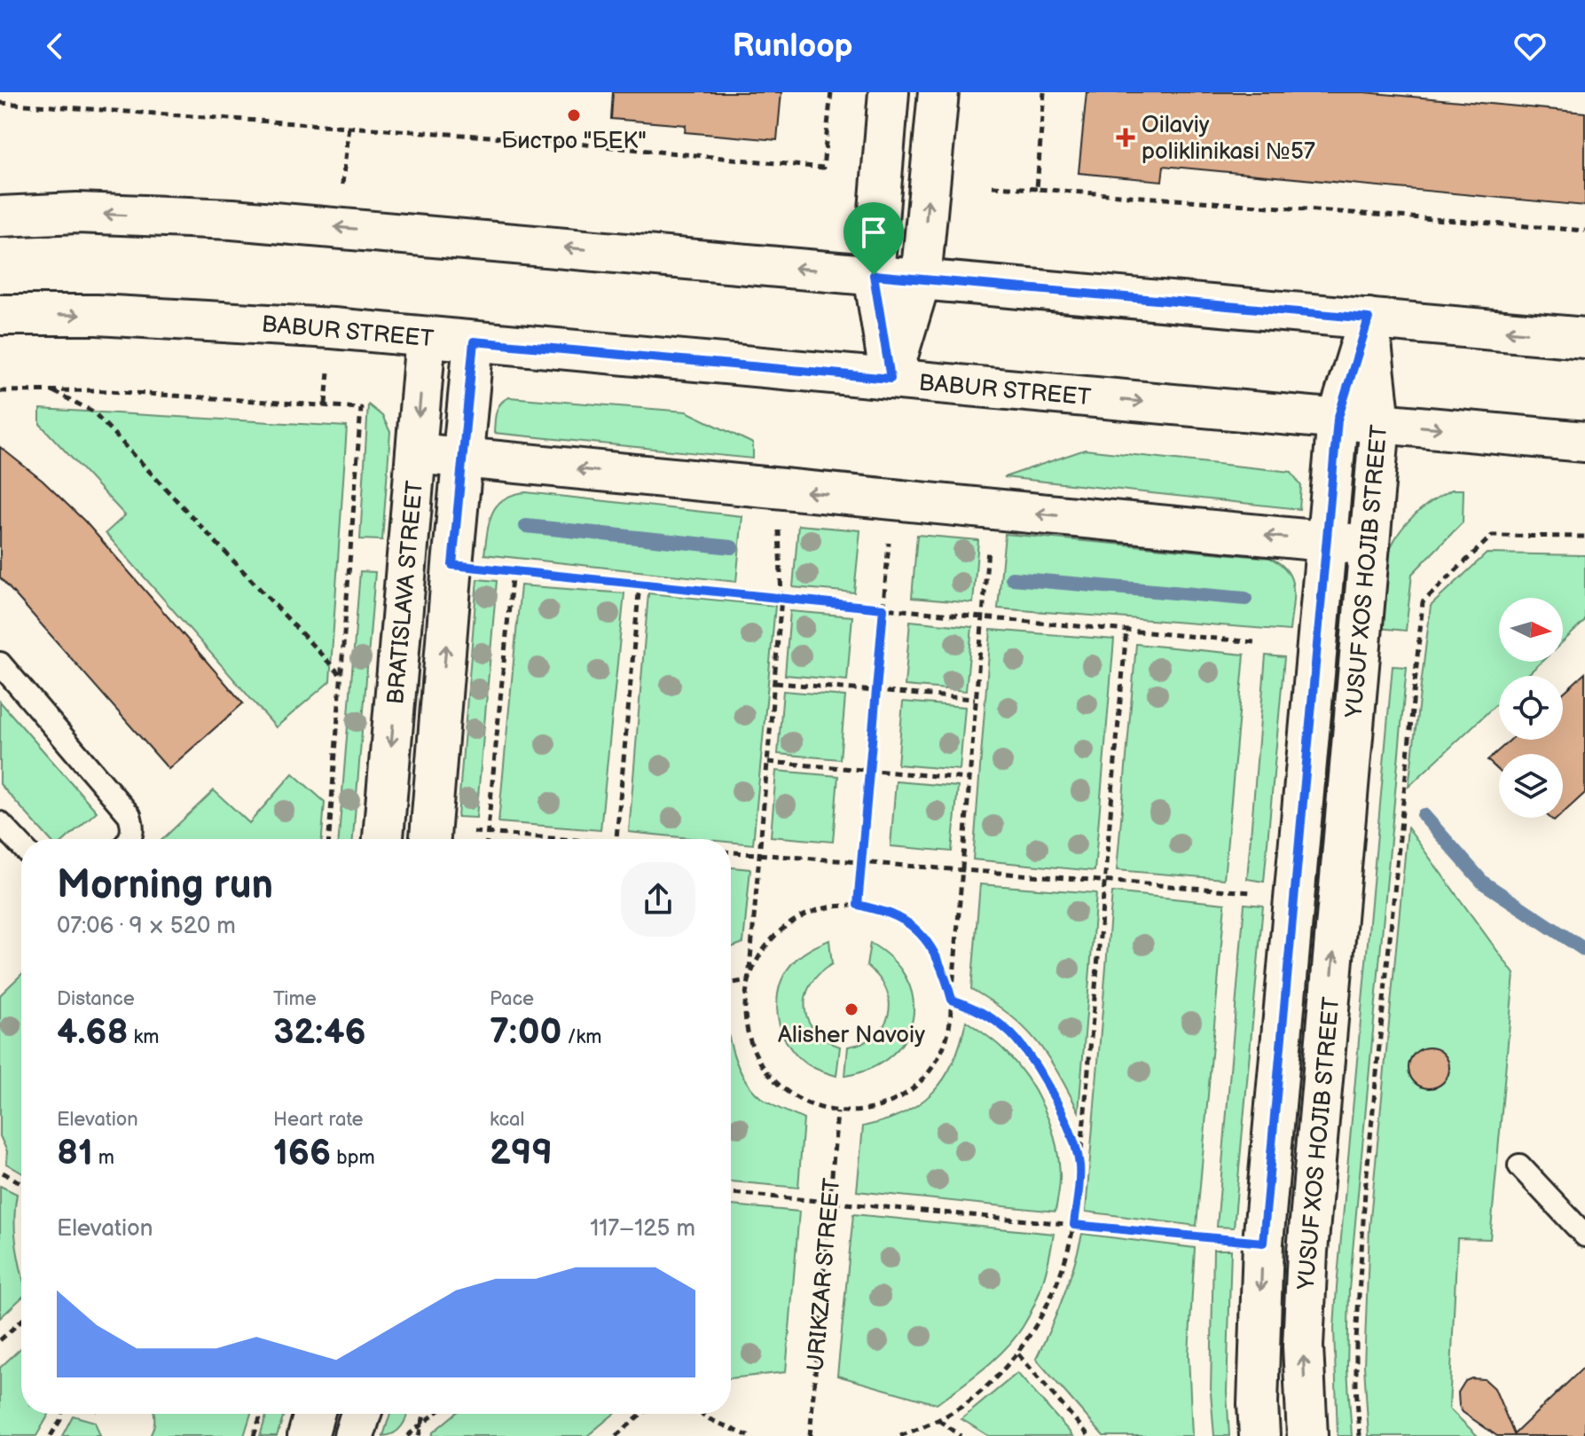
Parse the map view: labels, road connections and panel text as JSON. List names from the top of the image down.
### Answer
{
  "streets": {
    "main road": ["BABUR STREET", "YUSUF XOS HOJIB STREET", "BRATISLAVA STREET"],
    "path": ["URIKZAR STREET"]
  },
  "crossings": [
    ["BABUR STREET", "YUSUF XOS HOJIB STREET"],
    ["BABUR STREET", "BRATISLAVA STREET"]
  ],
  "places": {
    "other": ["Бистро \"БЕК\"", "Alisher Navoiy"],
    "health": ["Oilaviy poliklinikasi №57"]
  },
  "north": "right",
  "page": {
    "header": "Runloop",
    "heading": ["Morning run", "07:06 · 9 × 520 m"],
    "stats": [
      ["Distance", "4.68 km"],
      ["Time", "32:46"],
      ["Pace", "7:00 /km"],
      ["Elevation", "81 m"],
      ["Heart rate", "166 bpm"],
      ["kcal", "299"]
    ],
    "chart": ["Elevation", "117–125 m"]
  }
}
